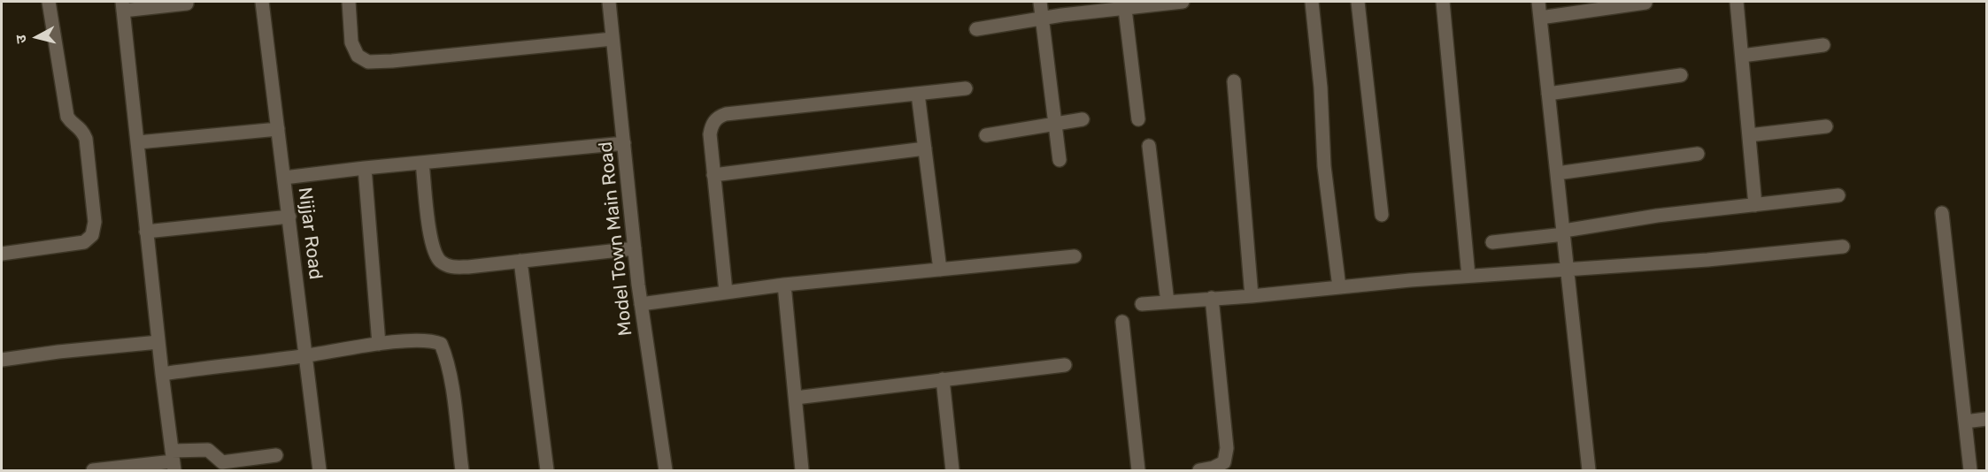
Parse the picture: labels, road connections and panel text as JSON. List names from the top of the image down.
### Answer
{
  "streets": {
    "street": ["Nijjar Road", "Model Town Main Road"]
  },
  "north": "left"
}
